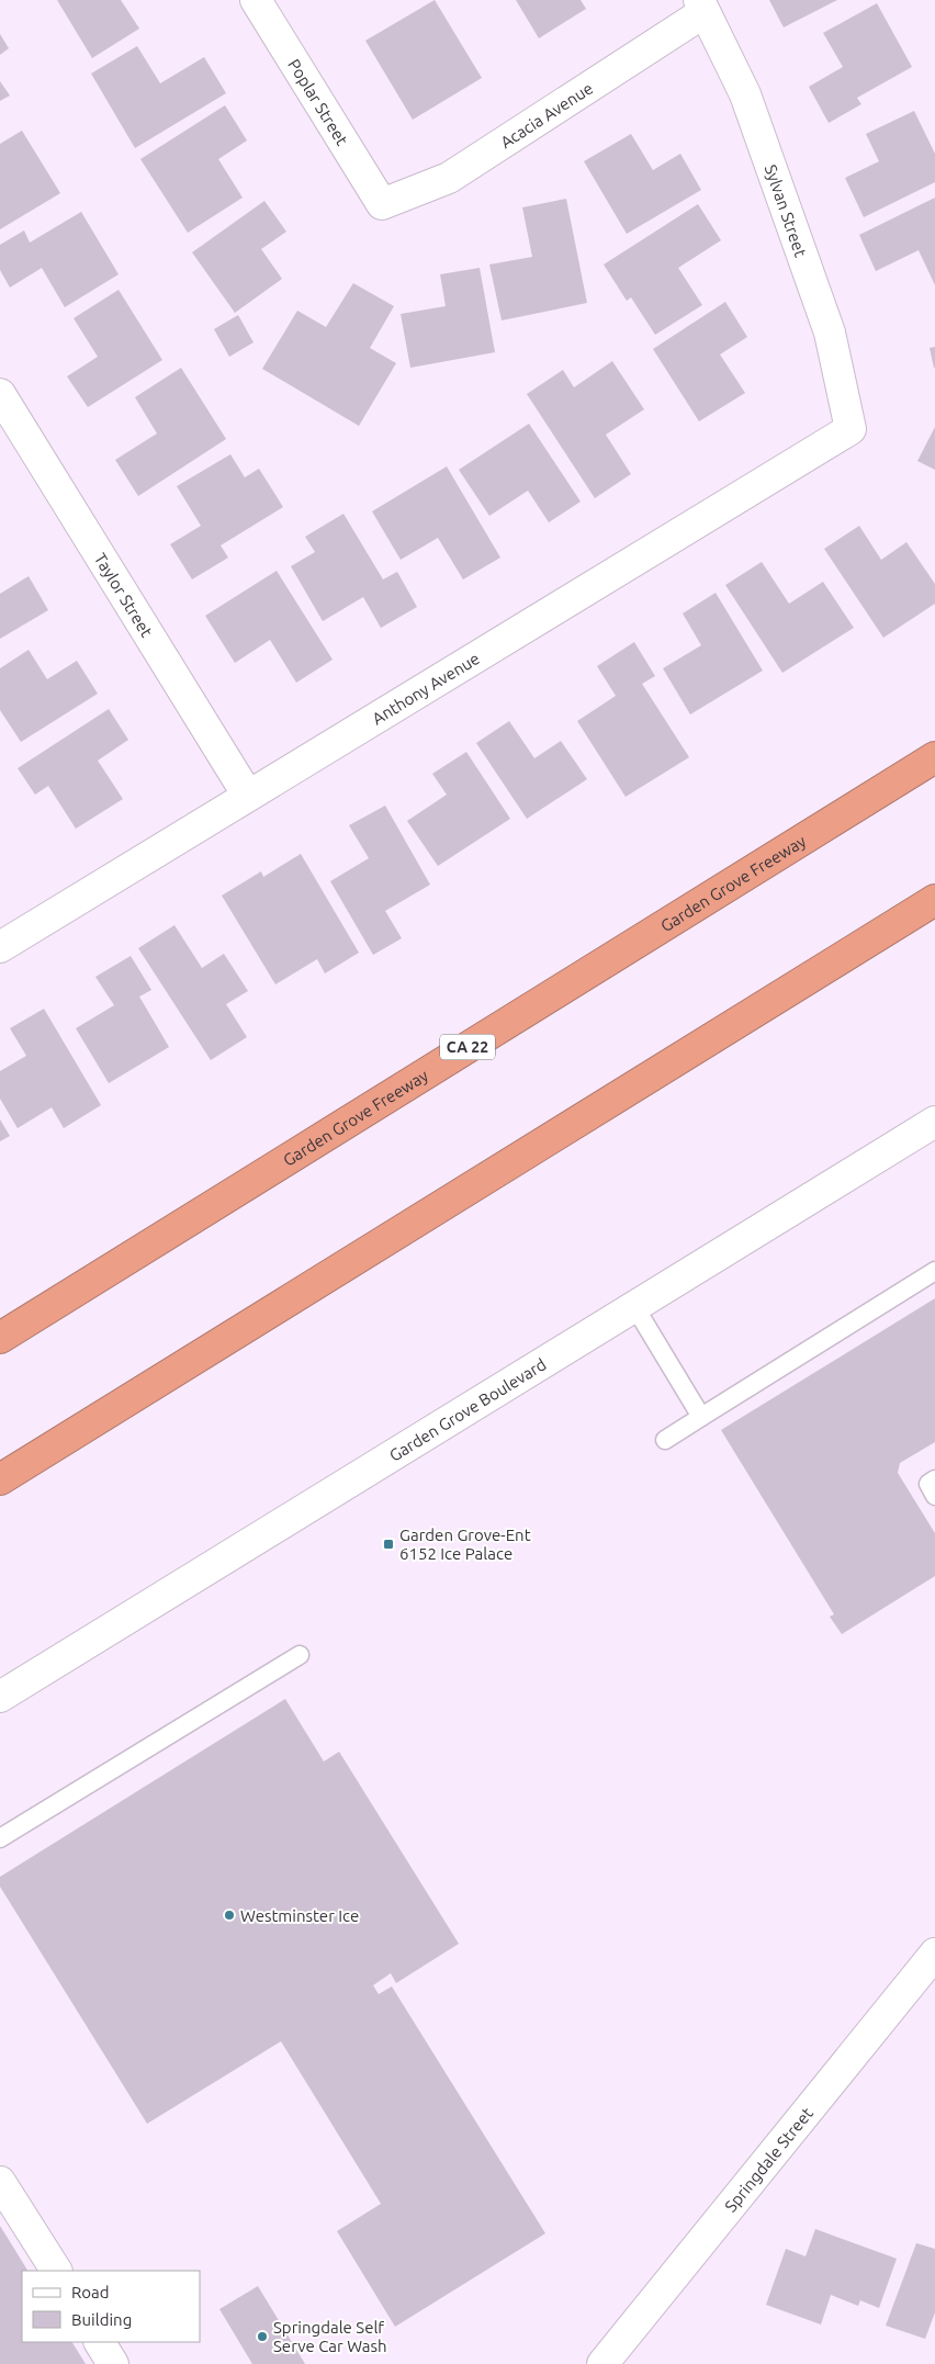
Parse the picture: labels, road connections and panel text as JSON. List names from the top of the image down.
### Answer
{
  "streets": {
    "highway": ["Garden Grove Freeway", "CA 22"],
    "street": [
      "Poplar Street",
      "Acacia Avenue",
      "Sylvan Street",
      "Taylor Street",
      "Anthony Avenue",
      "Garden Grove Boulevard",
      "Springdale Street"
    ]
  },
  "crossings": [
    ["Poplar Street", "Acacia Avenue"],
    ["Acacia Avenue", "Sylvan Street"],
    ["Sylvan Street", "Anthony Avenue"],
    ["Taylor Street", "Anthony Avenue"]
  ],
  "places": {
    "transit": ["Garden Grove-Ent 6152 Ice Palace"],
    "other": ["Westminster Ice", "Springdale Self Serve Car Wash"]
  },
  "legend": ["Road", "Building"]
}
